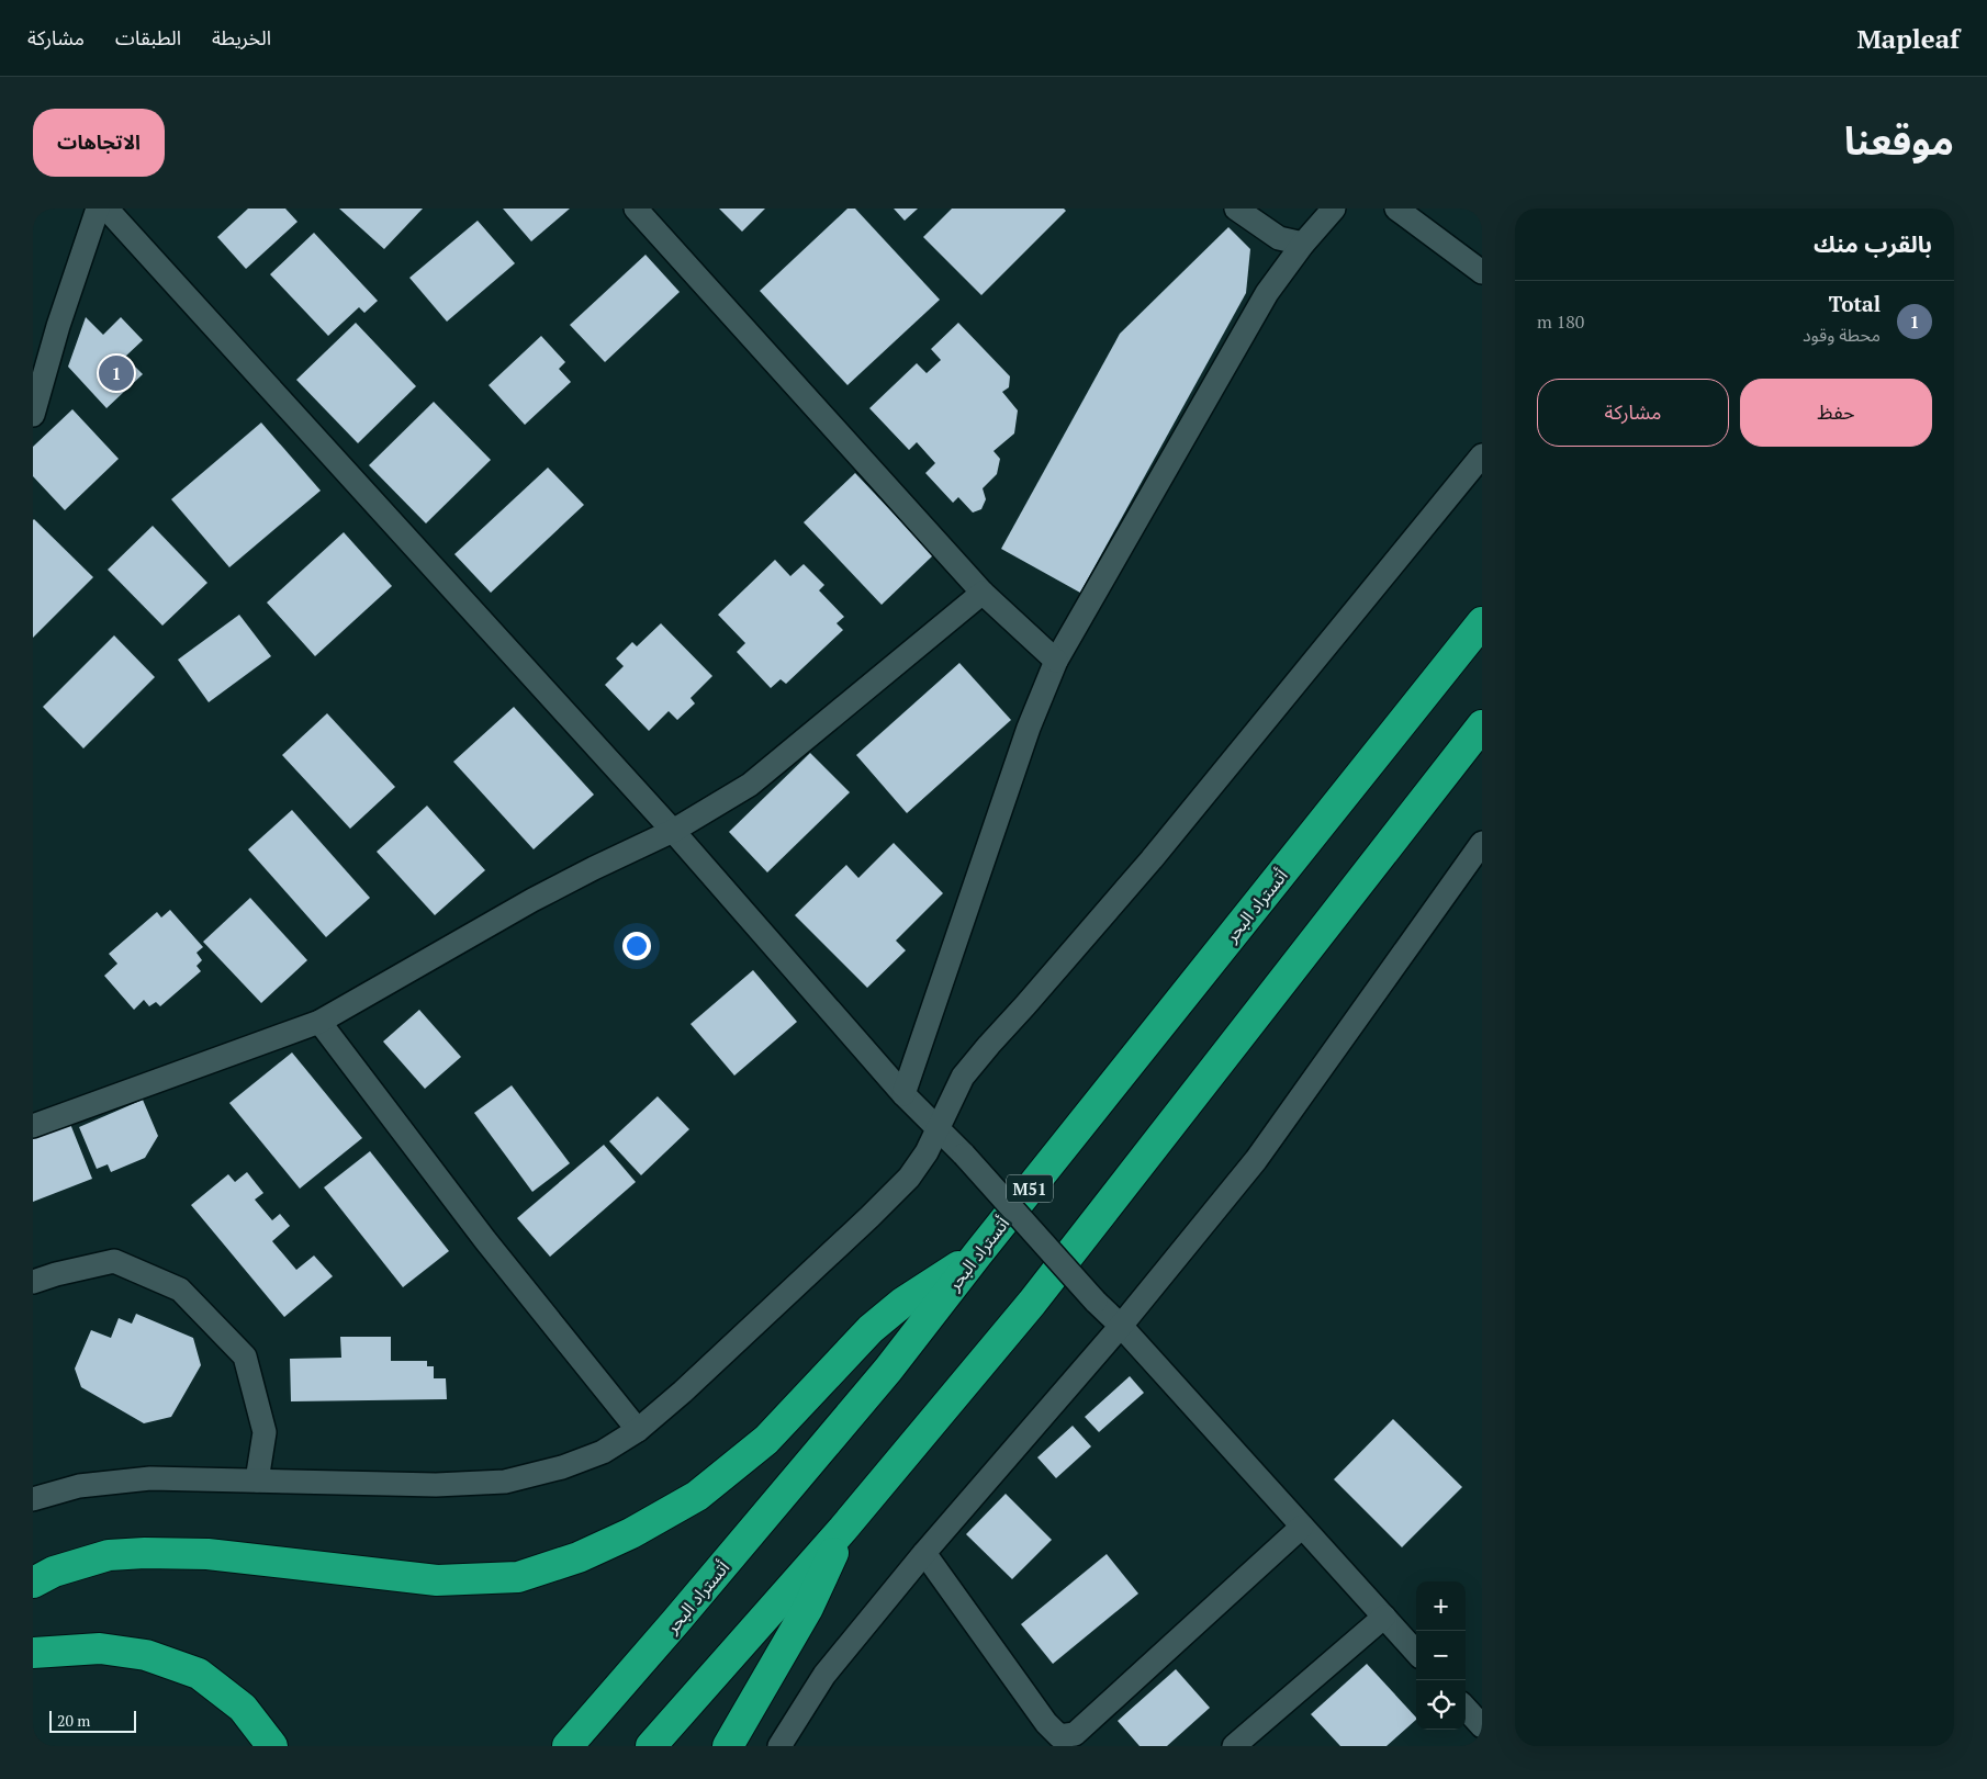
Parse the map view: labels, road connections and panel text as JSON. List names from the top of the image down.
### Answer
{
  "streets": {
    "highway": ["أتستراد البحر", "M51"]
  },
  "scale_bar": "20 m",
  "page": {
    "header": "Mapleaf",
    "nav": ["الخريطة", "الطبقات", "مشاركة"],
    "title": "موقعنا",
    "buttons": [
      "الاتجاهات",
      ["حفظ", "مشاركة"]
    ],
    "heading": "بالقرب منك",
    "list": [
      {
        "mark": "1",
        "name": "Total",
        "note": "محطة وقود",
        "value": "180 m"
      }
    ],
    "pins": "1",
    "map_buttons": ["+", "−"],
    "scale": "20 m"
  }
}
